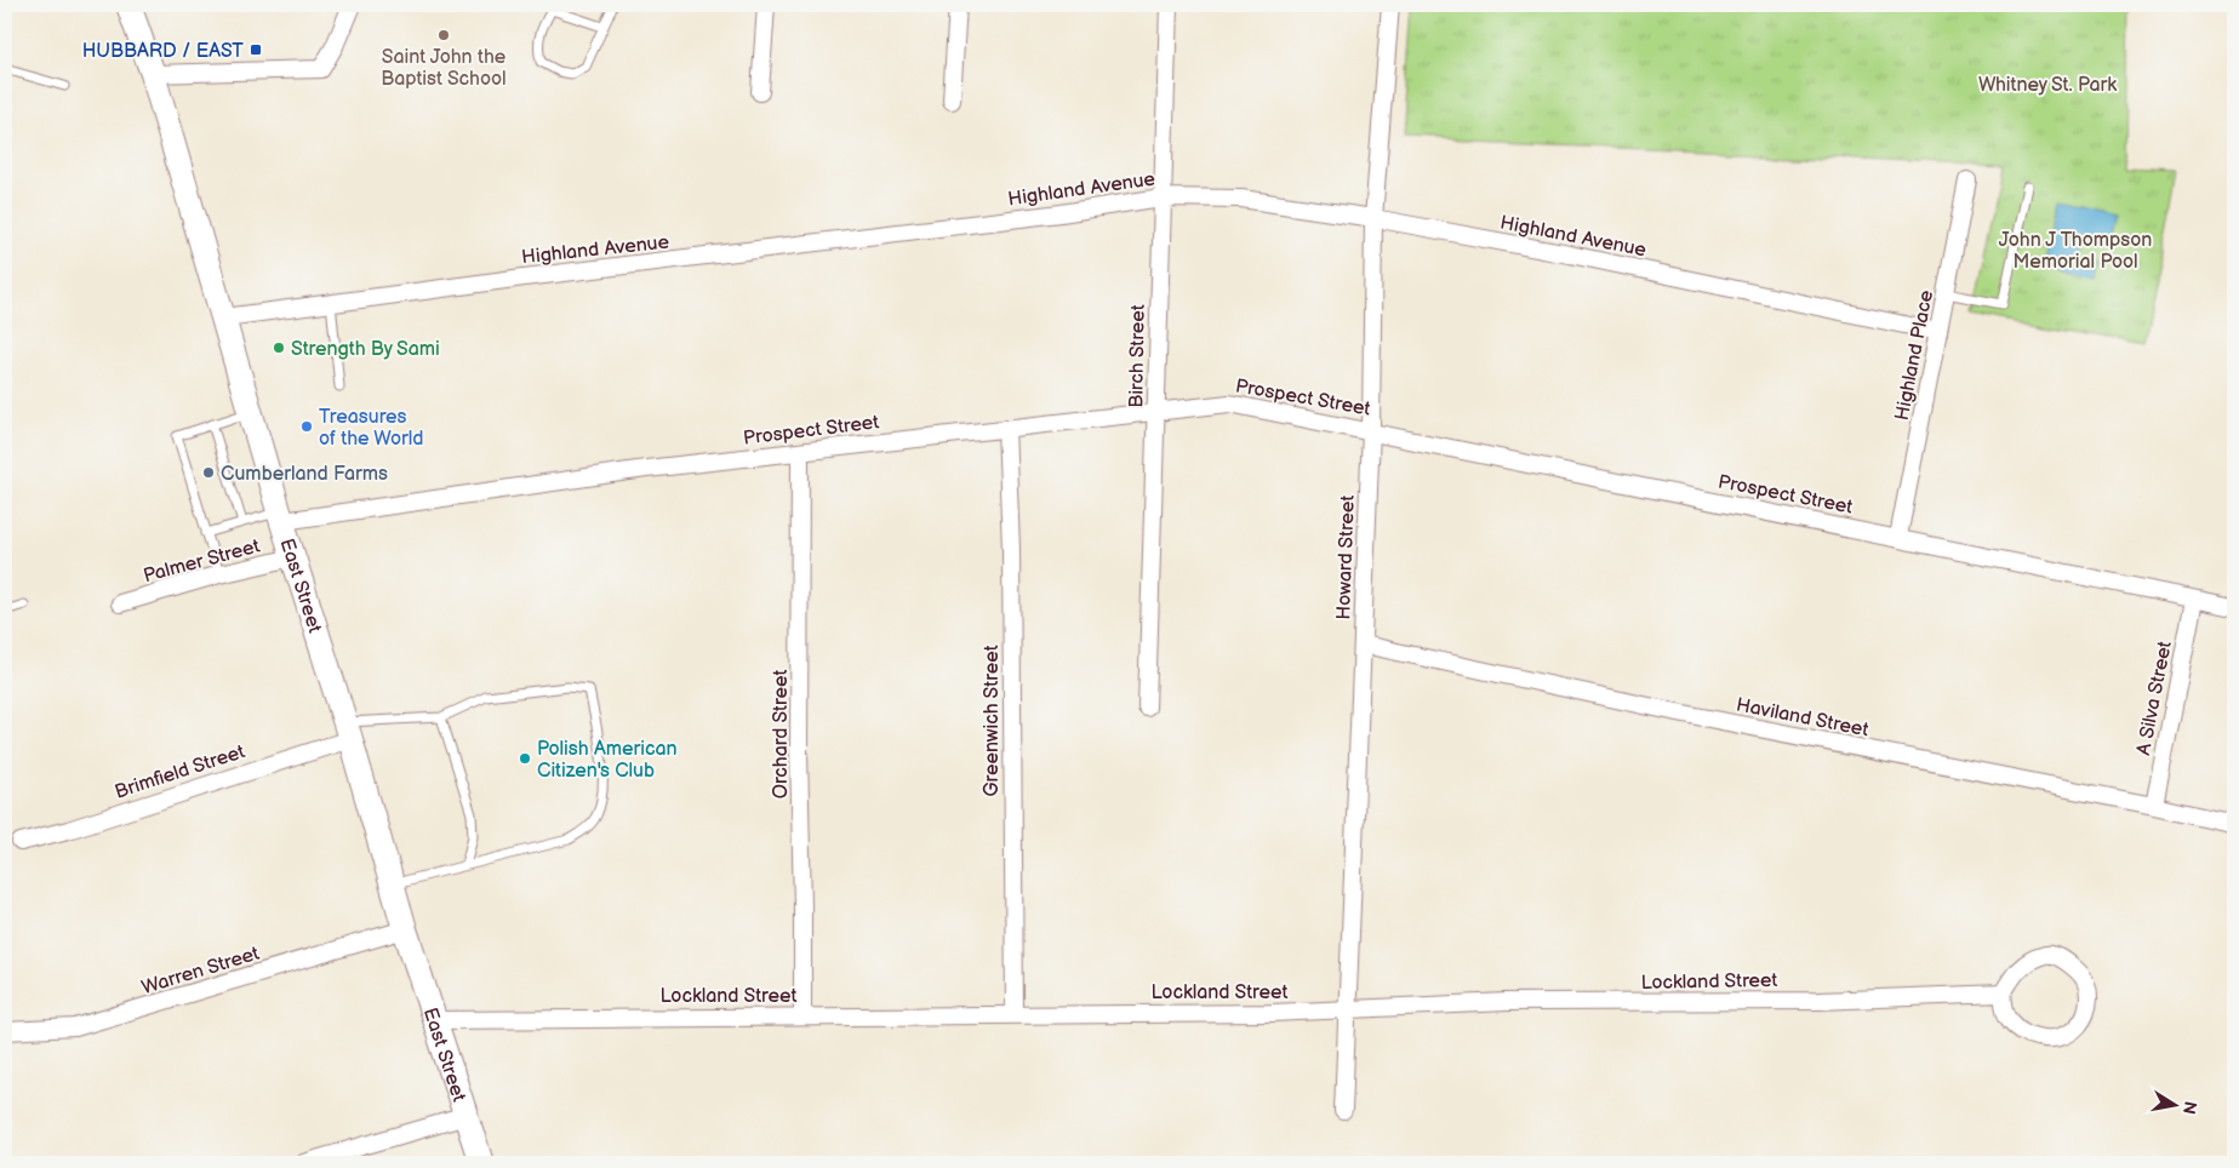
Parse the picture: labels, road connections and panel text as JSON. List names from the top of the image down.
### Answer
{
  "streets": {
    "main road": ["East Street"],
    "street": [
      "Highland Avenue",
      "Highland Place",
      "Birch Street",
      "Prospect Street",
      "Howard Street",
      "Palmer Street",
      "A Silva Street",
      "Haviland Street",
      "Greenwich Street",
      "Orchard Street",
      "Brimfield Street",
      "Warren Street",
      "Lockland Street"
    ]
  },
  "crossings": [
    ["Highland Avenue", "Highland Place"],
    ["Highland Avenue", "Birch Street"],
    ["Highland Avenue", "Howard Street"],
    ["Highland Avenue", "East Street"],
    ["Highland Place", "Prospect Street"],
    ["Birch Street", "Prospect Street"],
    ["Prospect Street", "Howard Street"],
    ["Prospect Street", "East Street"],
    ["Prospect Street", "A Silva Street"],
    ["Prospect Street", "Greenwich Street"],
    ["Prospect Street", "Orchard Street"],
    ["Howard Street", "Haviland Street"],
    ["Howard Street", "Lockland Street"],
    ["Palmer Street", "East Street"],
    ["East Street", "Brimfield Street"],
    ["East Street", "Warren Street"],
    ["East Street", "Lockland Street"],
    ["A Silva Street", "Haviland Street"],
    ["Greenwich Street", "Lockland Street"],
    ["Orchard Street", "Lockland Street"]
  ],
  "parks": ["Whitney St. Park", "John J Thompson Memorial Pool"],
  "places": {
    "other": [
      "Saint John the Baptist School",
      "Strength By Sami",
      "Treasures of the World",
      "Cumberland Farms",
      "Polish American Citizen's Club"
    ],
    "transit": ["HUBBARD / EAST"]
  },
  "north": "right"
}
